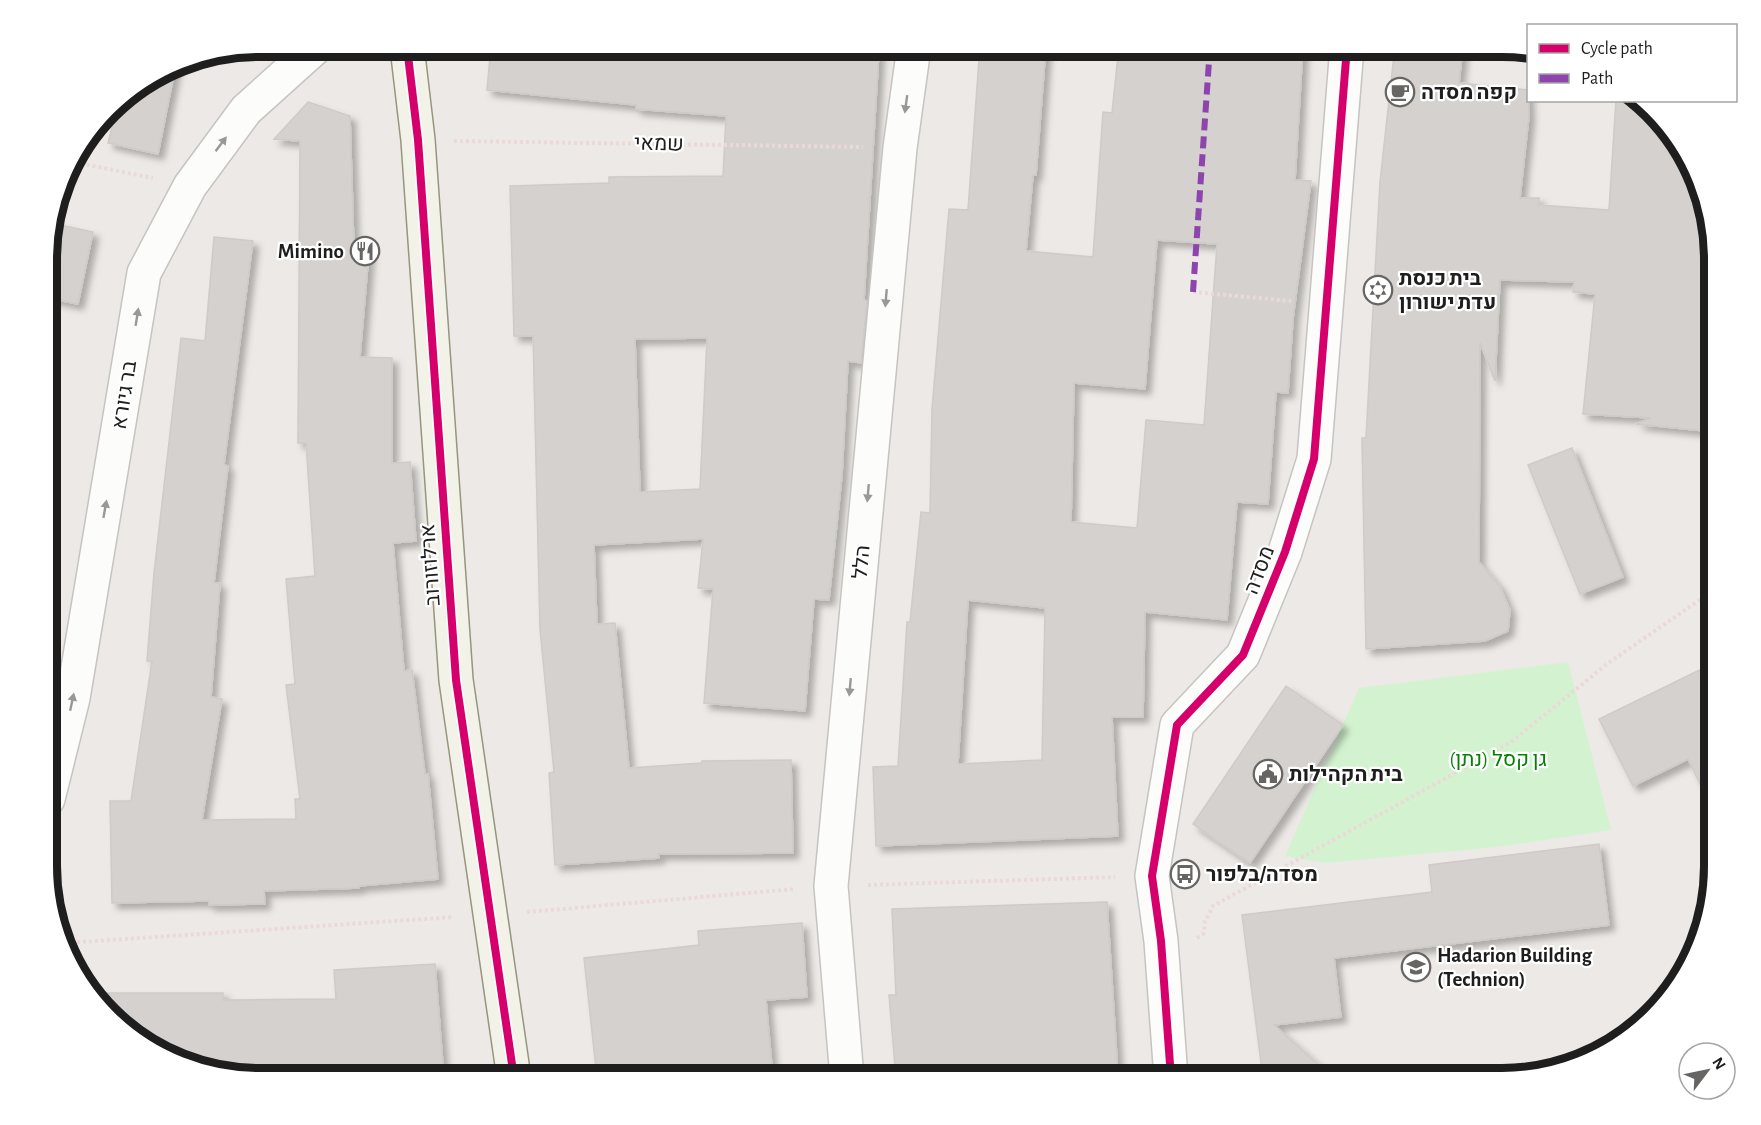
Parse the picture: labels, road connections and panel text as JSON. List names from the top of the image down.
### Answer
{
  "streets": {
    "street": [
      "בר גיורא",
      "הלל",
      "ארלוזורוב",
      "מסדה"
    ],
    "path": ["שמאי"]
  },
  "crossings": [
    ["שמאי", "הלל"],
    ["שמאי", "ארלוזורוב"]
  ],
  "one_way": ["בר גיורא", "הלל"],
  "parks": ["גן קסל (נתן)"],
  "places": {
    "cafe": ["קפה מסדה"],
    "restaurant": ["Mimino"],
    "synagogue": ["בית כנסת עדת ישורון"],
    "public building": ["בית הקהילות"],
    "bus stop": ["מסדה/בלפור"],
    "school or university": ["Hadarion Building (Technion)"]
  },
  "legend": ["Cycle path", "Path"],
  "north": "top right"
}
